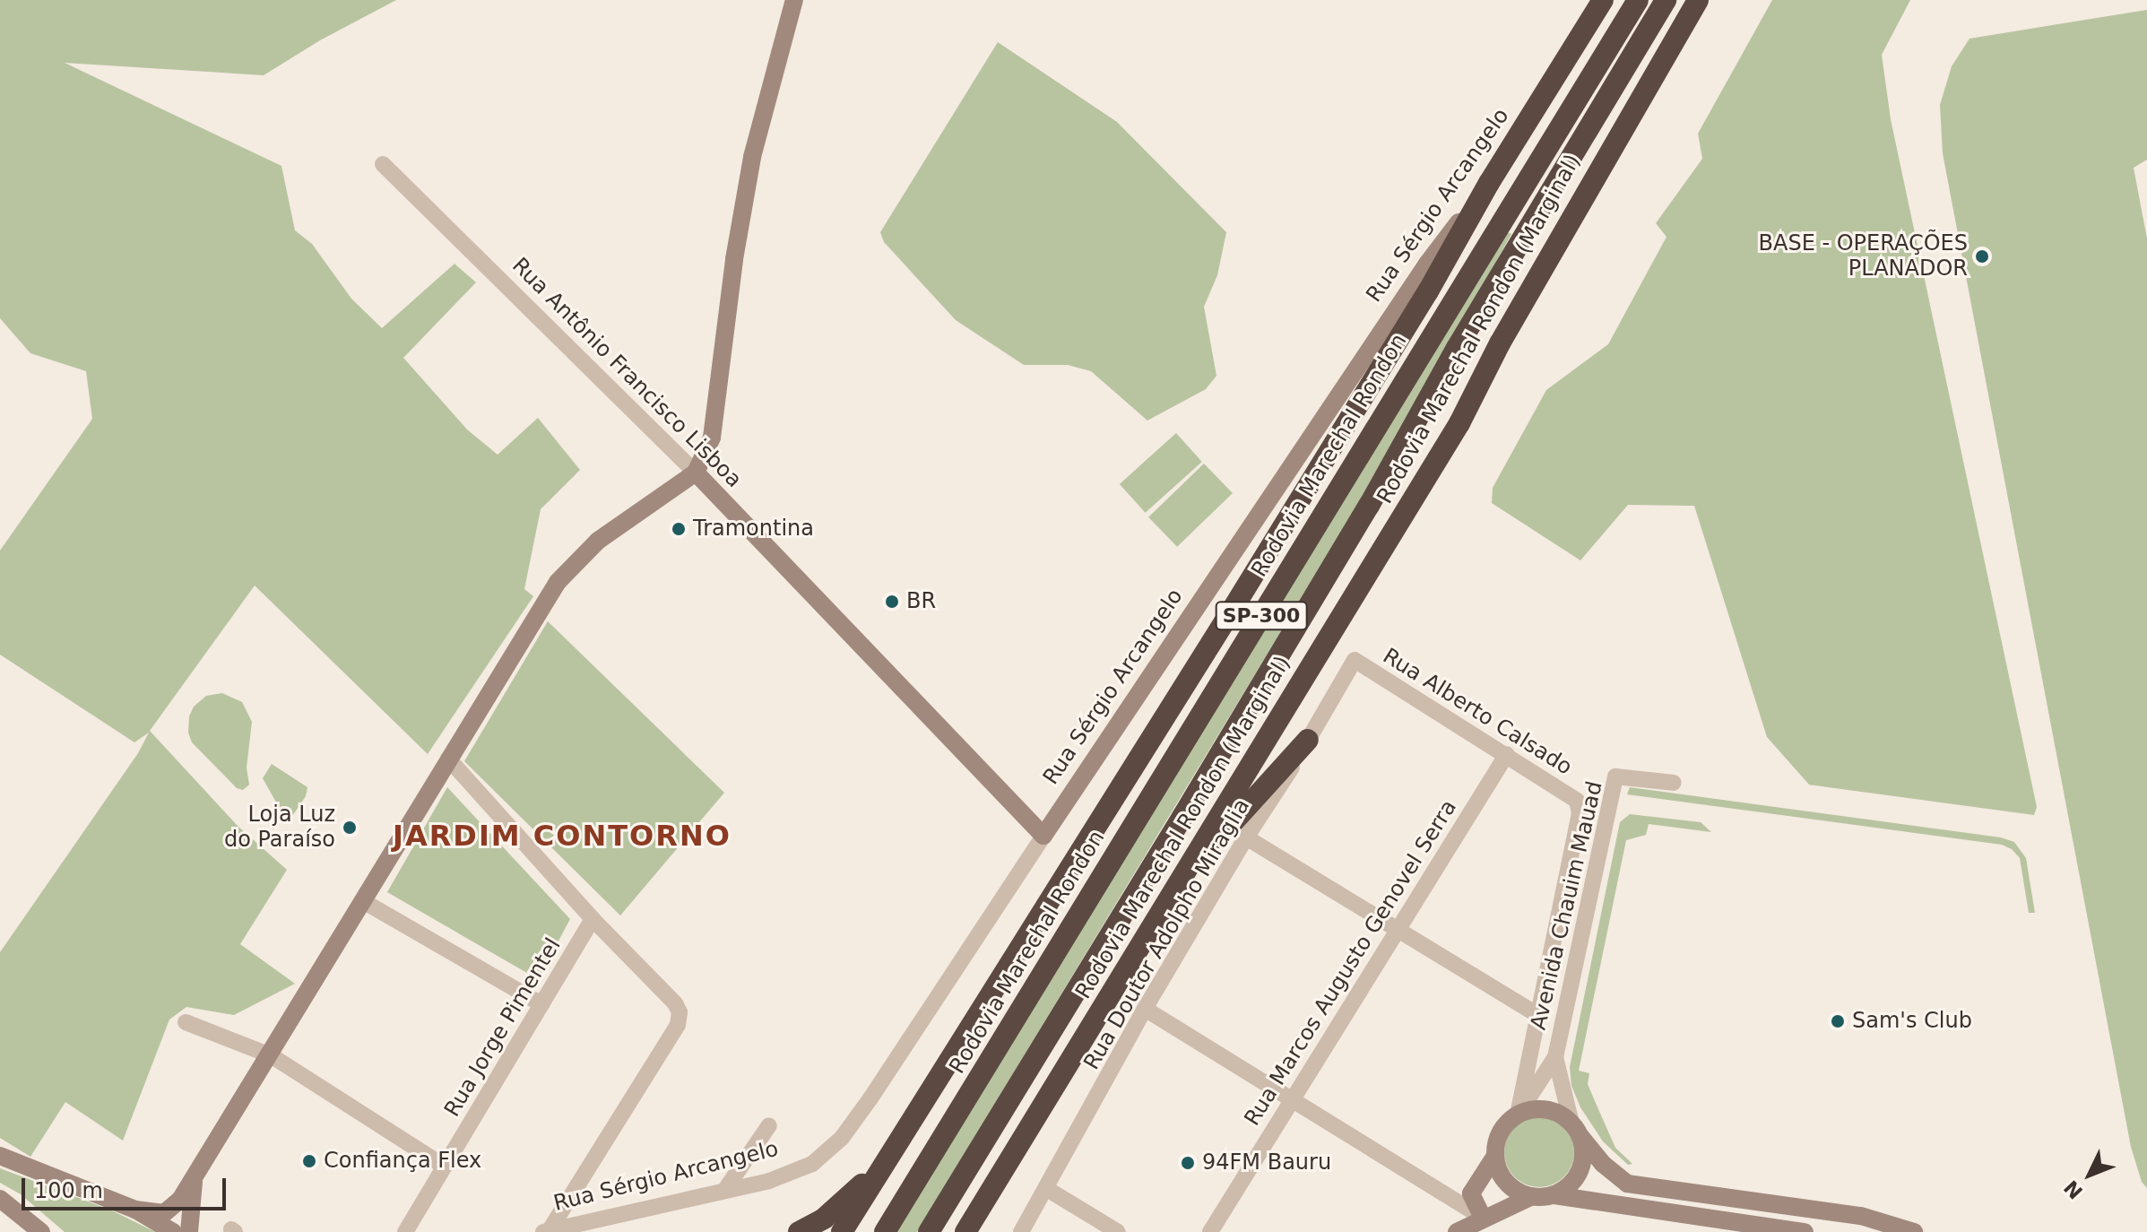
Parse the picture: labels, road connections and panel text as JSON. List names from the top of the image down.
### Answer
{
  "streets": {
    "highway": [
      "Rua Sérgio Arcangelo",
      "Rodovia Marechal Rondon (Marginal)",
      "Rodovia Marechal Rondon",
      "SP-300"
    ],
    "street": [
      "Rua Antônio Francisco Lisboa",
      "Rua Alberto Calsado",
      "Avenida Chauim Mauad",
      "Rua Doutor Adolpho Miraglia",
      "Rua Marcos Augusto Genovel Serra",
      "Rua Jorge Pimentel"
    ]
  },
  "crossings": [
    ["Rua Sérgio Arcangelo", "Rua Antônio Francisco Lisboa"],
    ["Rua Alberto Calsado", "Rua Doutor Adolpho Miraglia"],
    ["Rua Alberto Calsado", "Rua Marcos Augusto Genovel Serra"]
  ],
  "districts": ["JARDIM CONTORNO"],
  "places": [
    "BASE - OPERAÇÕES PLANADOR",
    "Tramontina",
    "BR",
    "Loja Luz do Paraíso",
    "Sam's Club",
    "Confiança Flex",
    "94FM Bauru"
  ],
  "scale_bar": "100 m",
  "north": "bottom left"
}
